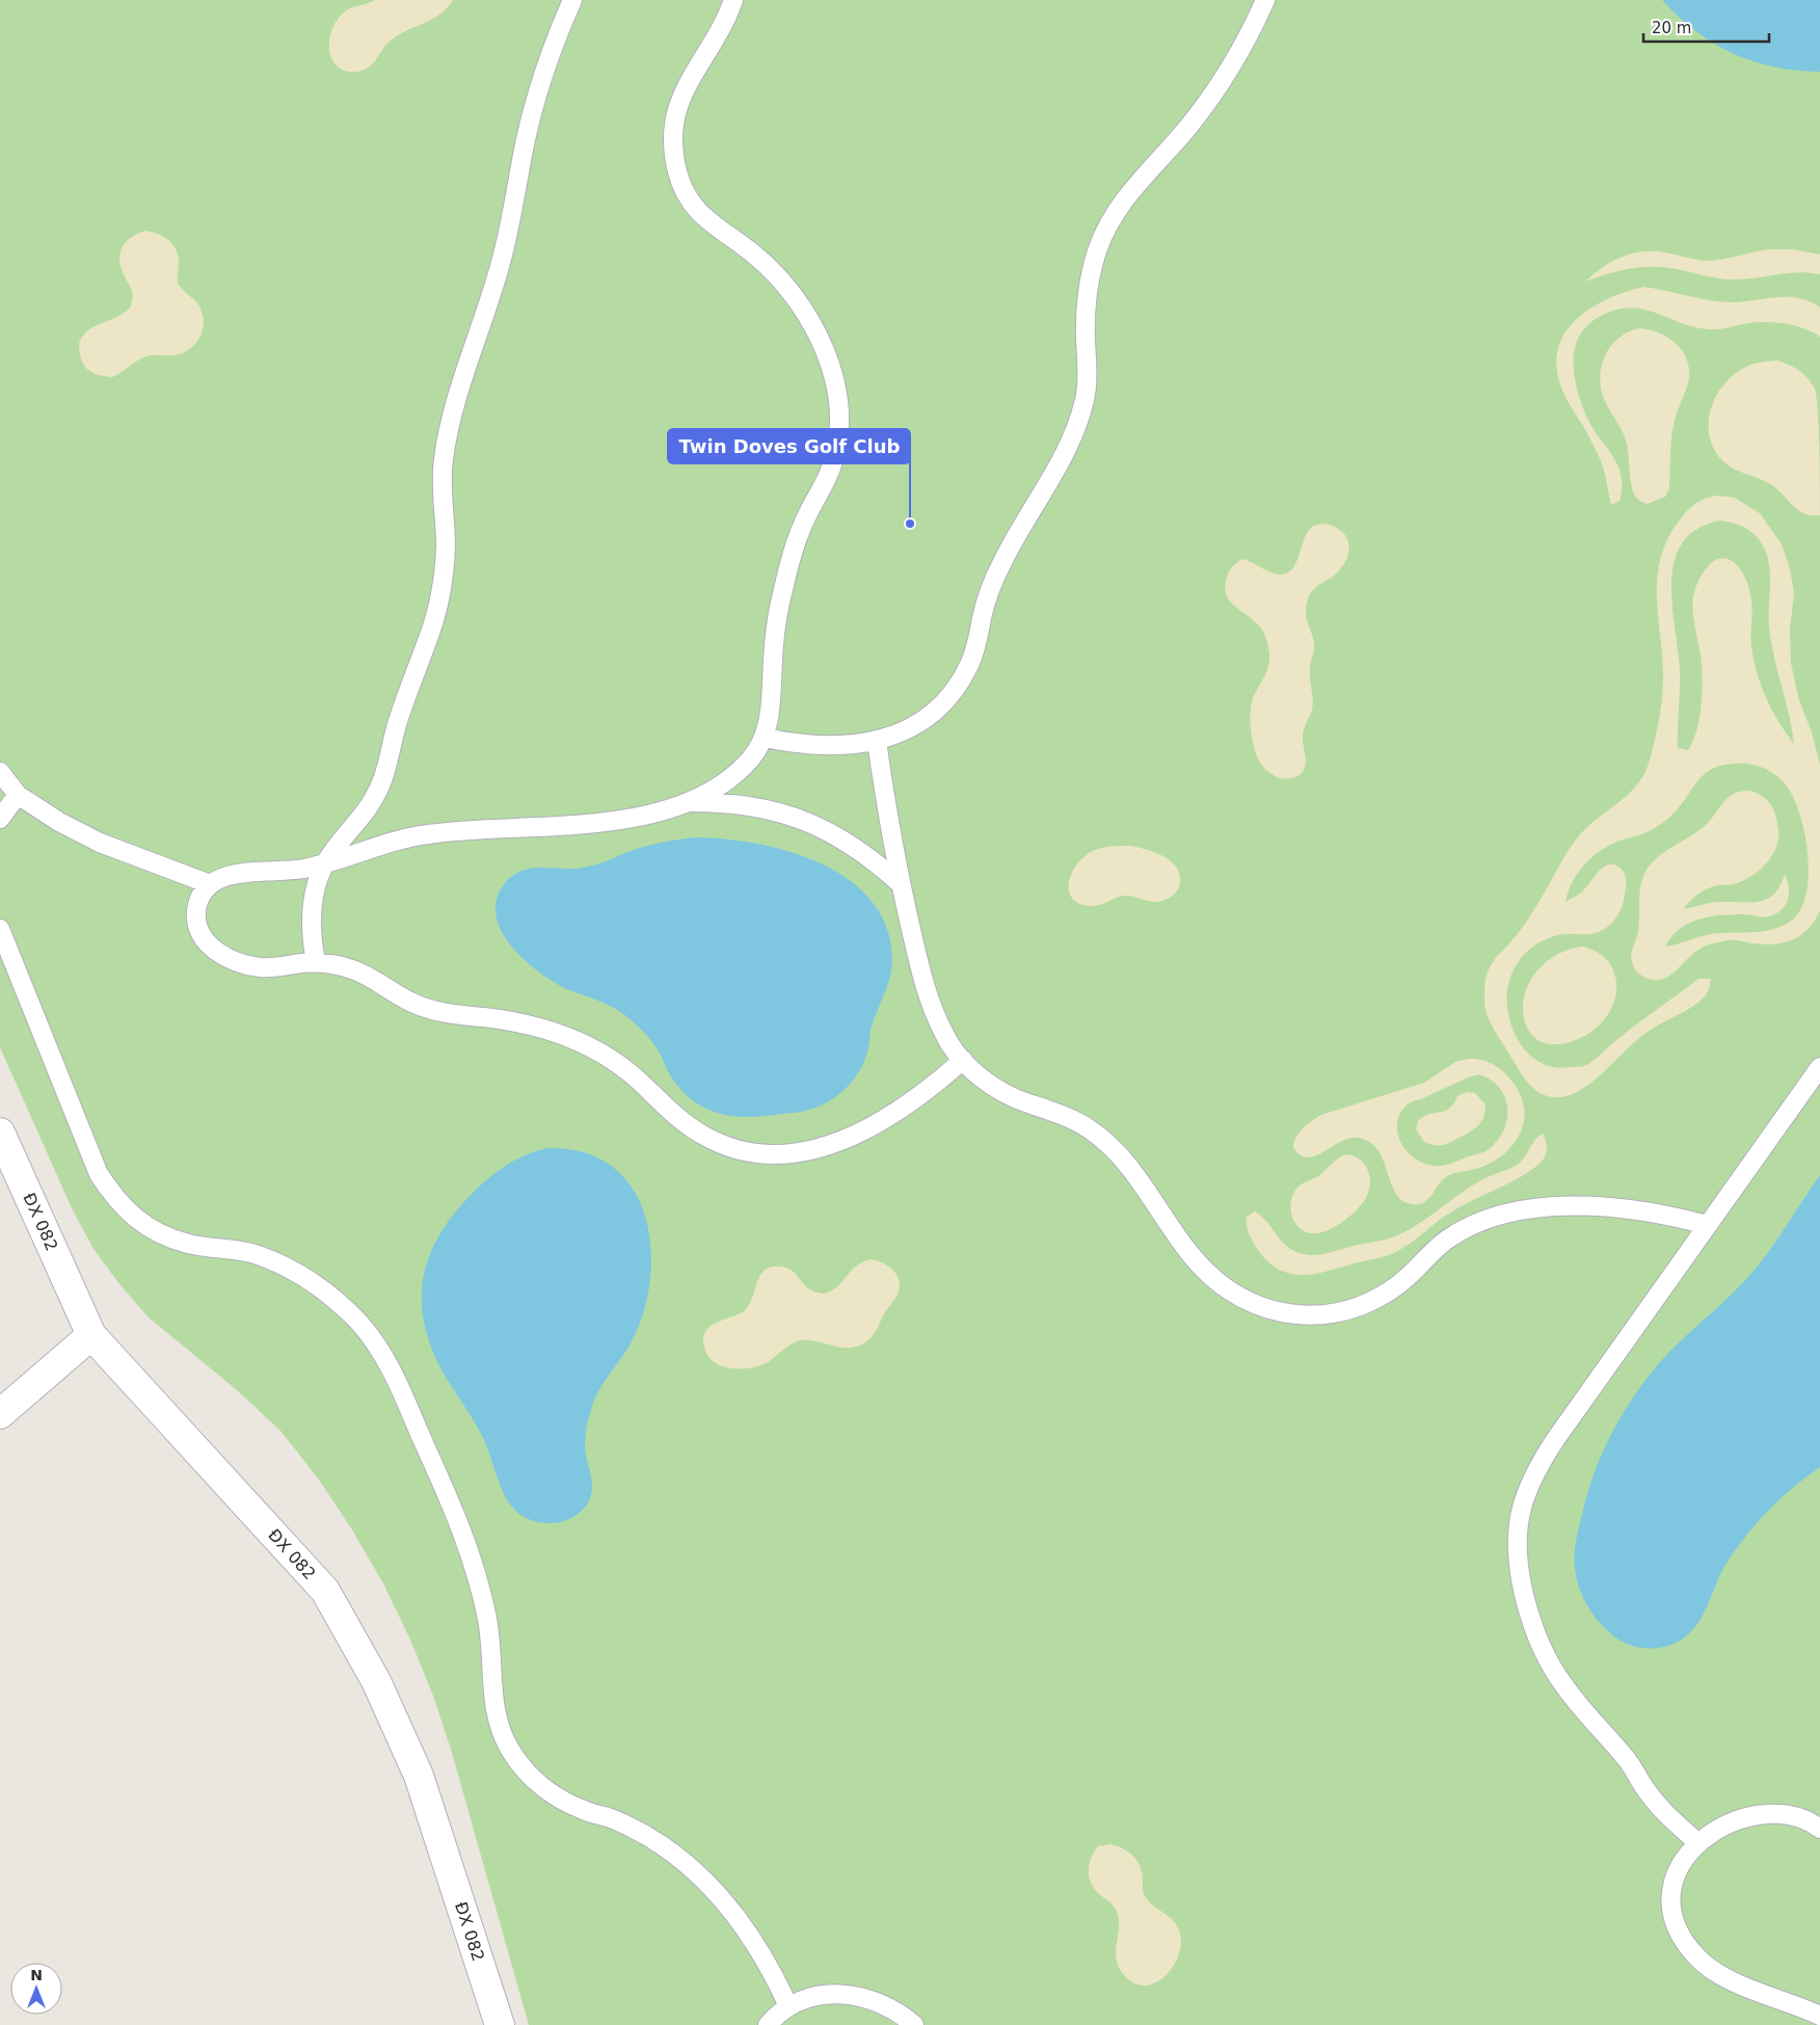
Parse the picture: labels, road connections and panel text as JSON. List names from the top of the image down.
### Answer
{
  "streets": {
    "street": ["ĐX 082"]
  },
  "places": ["Twin Doves Golf Club"],
  "scale_bar": "20 m",
  "north": "top"
}
